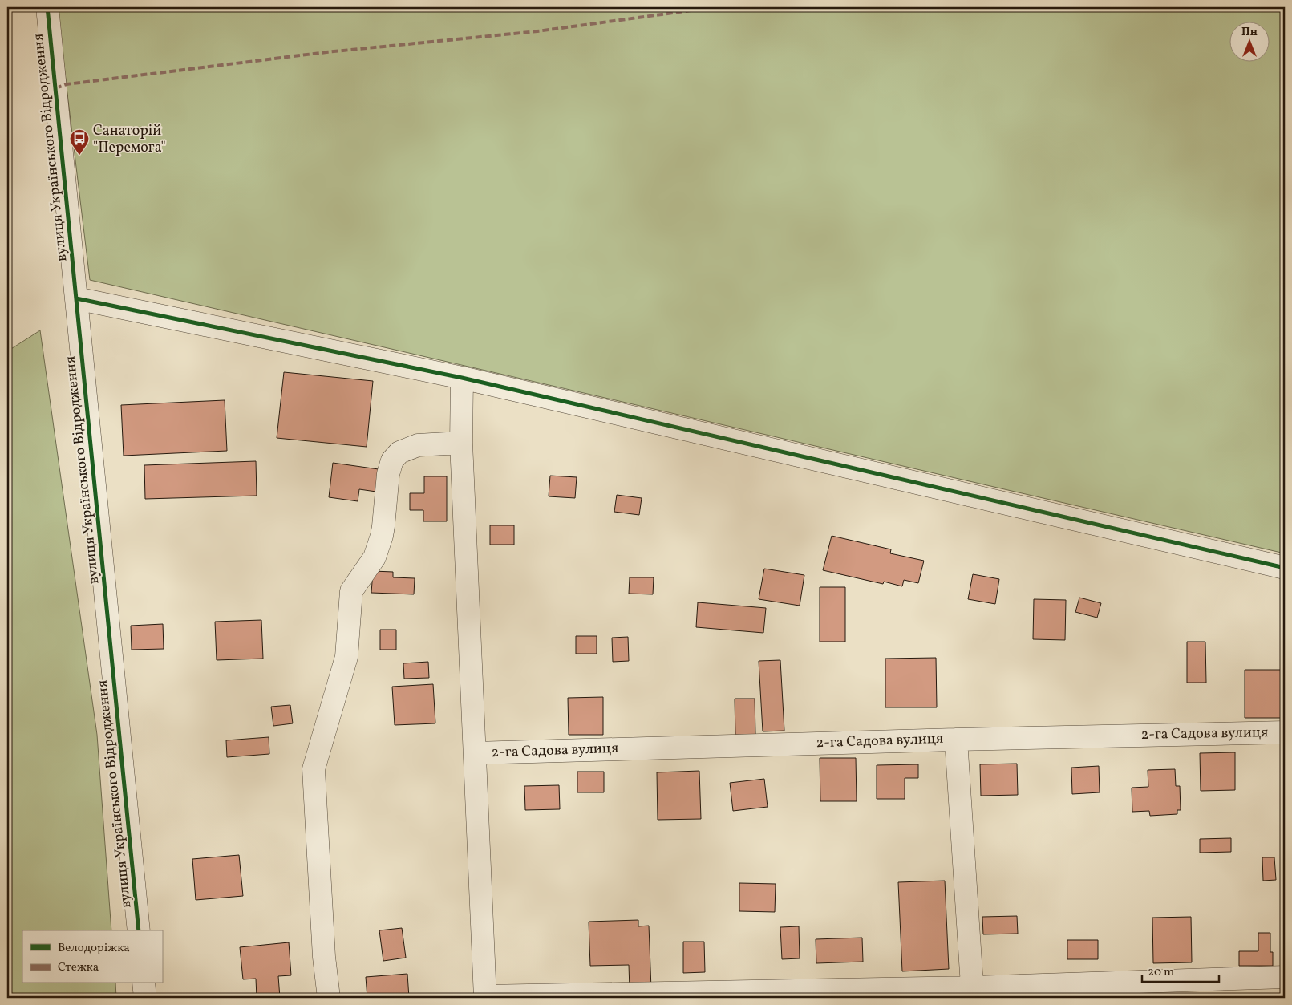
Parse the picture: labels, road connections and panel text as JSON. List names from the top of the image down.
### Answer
{
  "streets": {
    "street": ["вулиця Українського Відродження", "2-га Садова вулиця"]
  },
  "places": {
    "bus stop": ["Санаторій \"Перемога\""]
  },
  "legend": ["Велодоріжка", "Стежка"],
  "scale_bar": "20 m",
  "north": "top"
}
